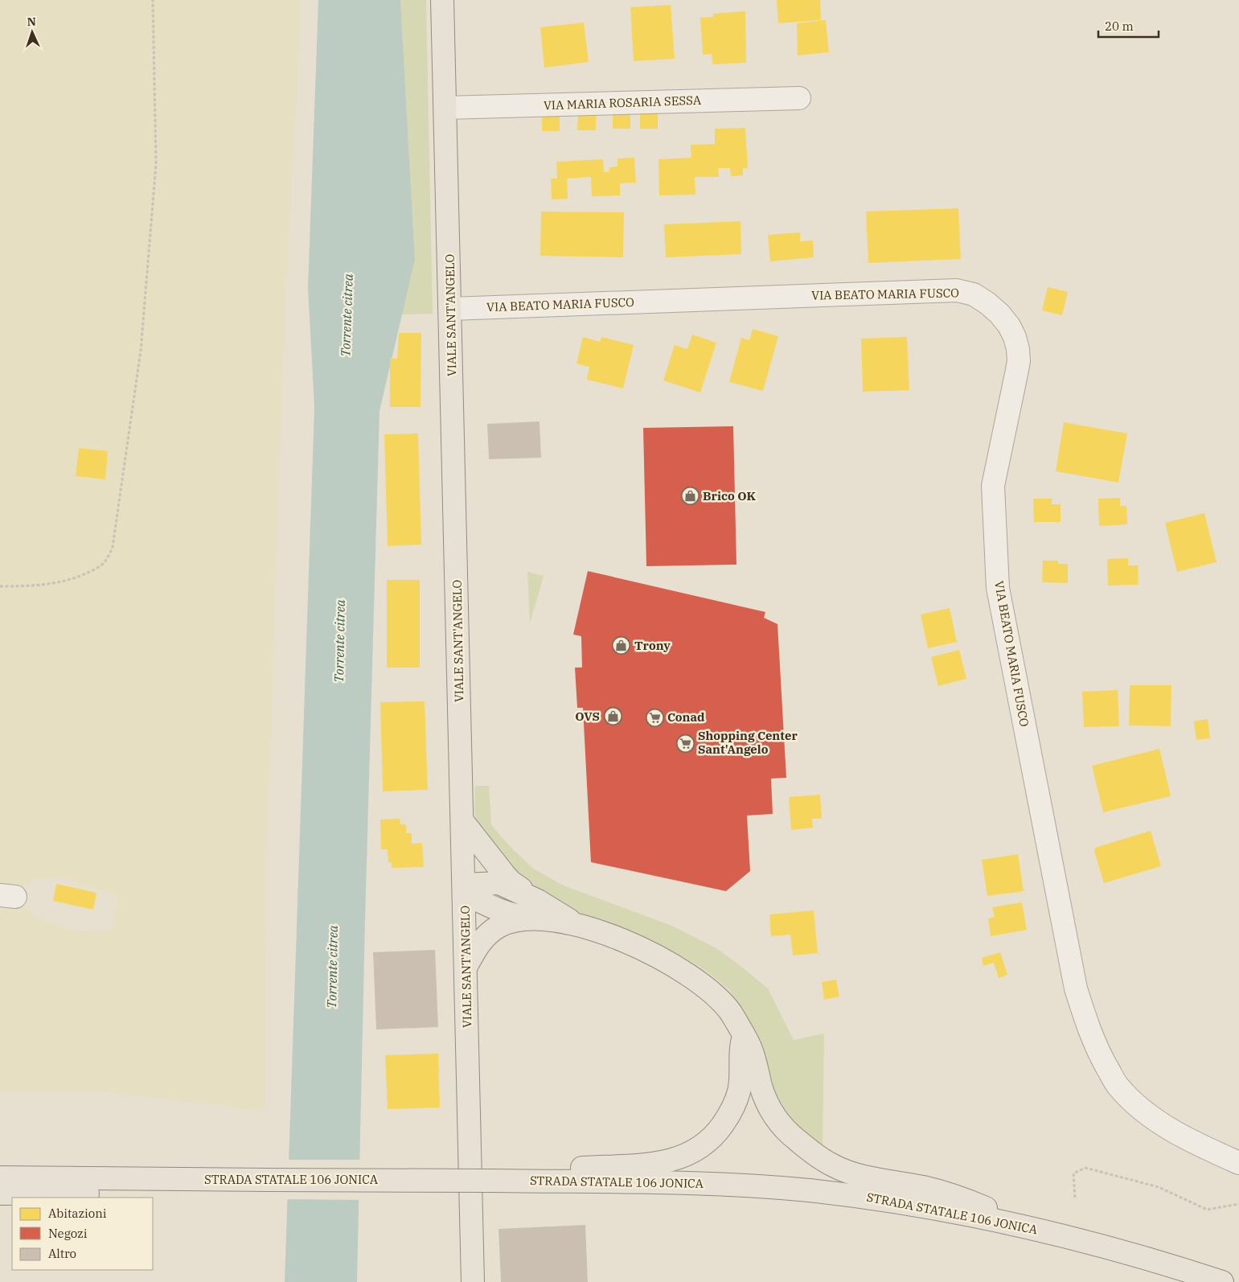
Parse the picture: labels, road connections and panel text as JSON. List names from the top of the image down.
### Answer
{
  "streets": {
    "main road": ["VIALE SANT'ANGELO", "STRADA STATALE 106 JONICA"],
    "street": ["VIA MARIA ROSARIA SESSA", "VIA BEATO MARIA FUSCO"]
  },
  "crossings": [
    ["VIA MARIA ROSARIA SESSA", "VIALE SANT'ANGELO"],
    ["VIA BEATO MARIA FUSCO", "VIALE SANT'ANGELO"]
  ],
  "water": ["Torrente citrea"],
  "places": {
    "shop": ["Brico OK", "Trony", "OVS"],
    "supermarket": ["Conad", "Shopping Center Sant'Angelo"]
  },
  "legend": ["Abitazioni", "Negozi", "Altro"],
  "scale_bar": "20 m",
  "north": "top"
}
